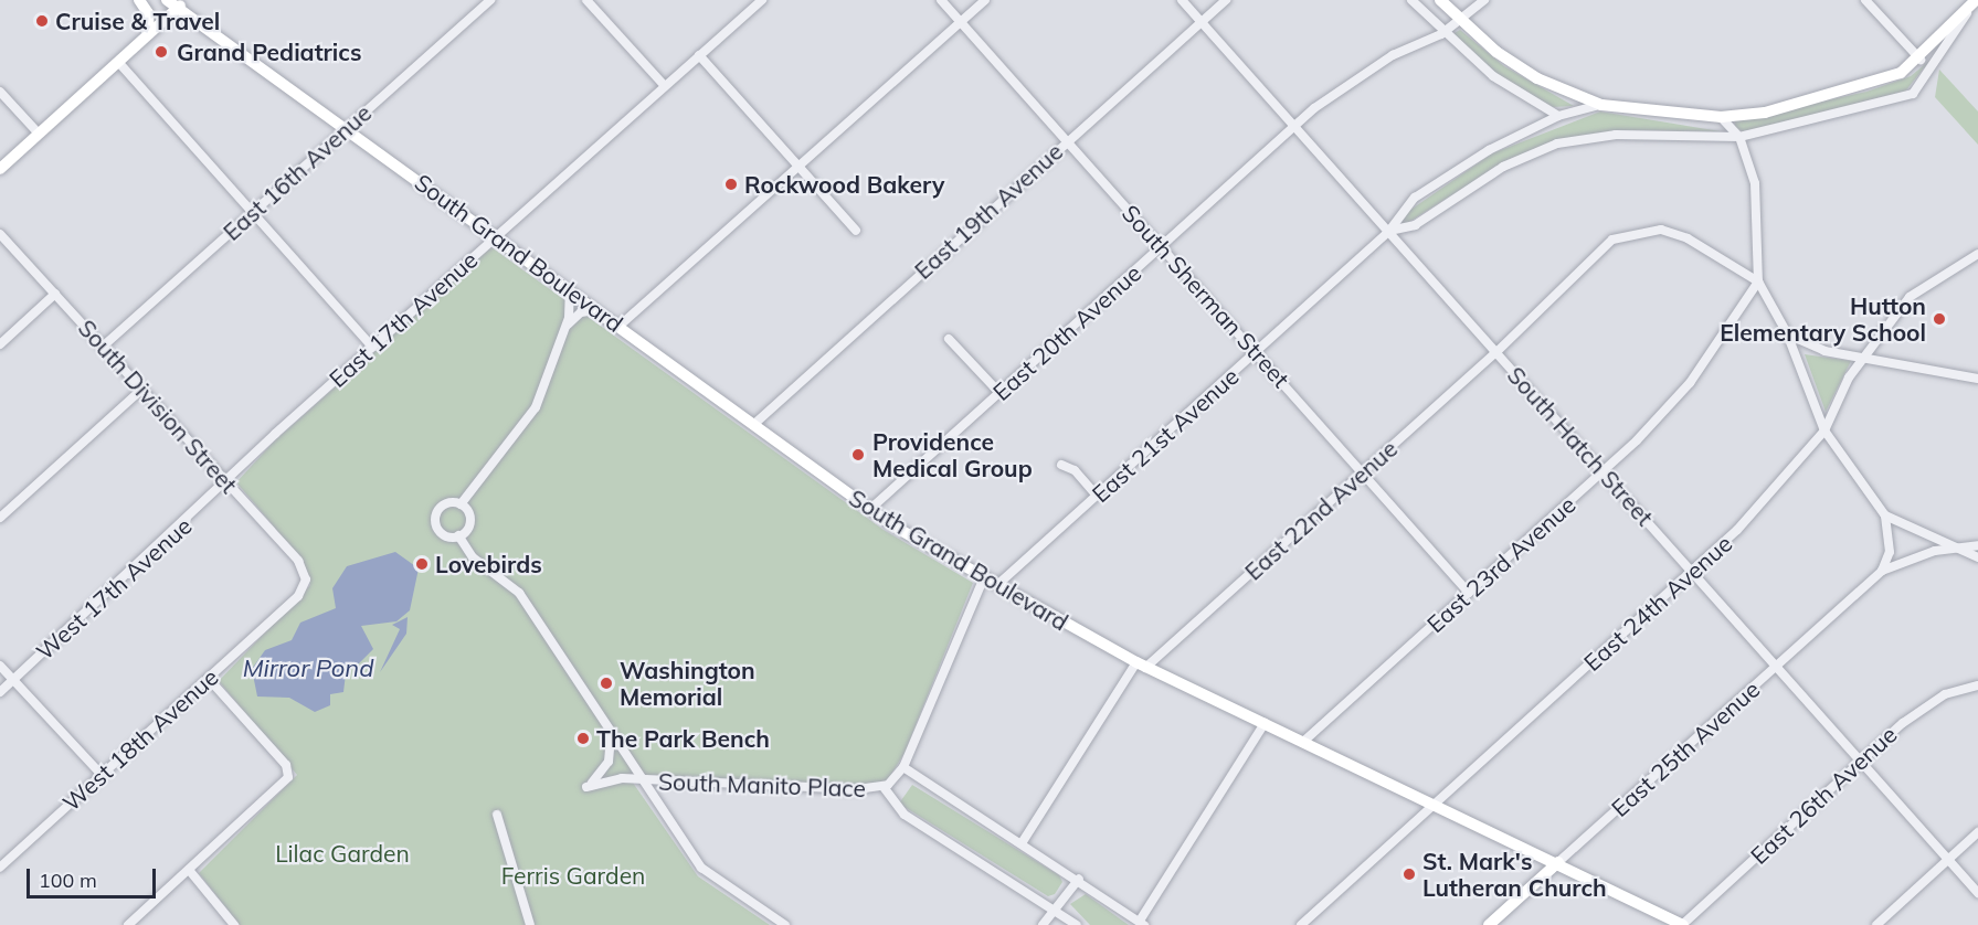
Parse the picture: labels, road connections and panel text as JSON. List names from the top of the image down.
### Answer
{
  "streets": {
    "main road": ["South Grand Boulevard", "East 25th Avenue"],
    "street": [
      "East 16th Avenue",
      "East 19th Avenue",
      "South Sherman Street",
      "East 17th Avenue",
      "East 20th Avenue",
      "South Division Street",
      "East 21st Avenue",
      "South Hatch Street",
      "East 22nd Avenue",
      "East 23rd Avenue",
      "West 17th Avenue",
      "East 24th Avenue",
      "West 18th Avenue",
      "South Manito Place",
      "East 26th Avenue"
    ]
  },
  "crossings": [
    ["East 16th Avenue", "South Grand Boulevard"],
    ["East 16th Avenue", "South Division Street"],
    ["East 19th Avenue", "South Grand Boulevard"],
    ["East 19th Avenue", "South Sherman Street"],
    ["East 19th Avenue", "South Hatch Street"],
    ["South Grand Boulevard", "East 17th Avenue"],
    ["South Grand Boulevard", "East 20th Avenue"],
    ["South Grand Boulevard", "East 21st Avenue"],
    ["South Grand Boulevard", "East 22nd Avenue"],
    ["South Grand Boulevard", "East 23rd Avenue"],
    ["South Grand Boulevard", "East 24th Avenue"],
    ["South Grand Boulevard", "East 25th Avenue"],
    ["South Grand Boulevard", "East 26th Avenue"],
    ["South Sherman Street", "East 20th Avenue"],
    ["South Sherman Street", "East 21st Avenue"],
    ["South Sherman Street", "East 22nd Avenue"],
    ["South Sherman Street", "East 23rd Avenue"],
    ["East 17th Avenue", "South Division Street"],
    ["East 17th Avenue", "West 17th Avenue"],
    ["East 20th Avenue", "South Hatch Street"],
    ["South Division Street", "West 17th Avenue"],
    ["South Division Street", "West 18th Avenue"],
    ["East 21st Avenue", "South Hatch Street"],
    ["South Hatch Street", "East 22nd Avenue"],
    ["South Hatch Street", "East 23rd Avenue"],
    ["South Hatch Street", "East 24th Avenue"],
    ["South Hatch Street", "East 25th Avenue"],
    ["South Hatch Street", "East 26th Avenue"],
    ["East 22nd Avenue", "East 23rd Avenue"]
  ],
  "water": ["Mirror Pond"],
  "parks": ["Lilac Garden", "Ferris Garden"],
  "places": [
    "Cruise & Travel",
    "Grand Pediatrics",
    "Rockwood Bakery",
    "Hutton Elementary School",
    "Providence Medical Group",
    "Lovebirds",
    "Washington Memorial",
    "The Park Bench",
    "St. Mark's Lutheran Church"
  ],
  "scale_bar": "100 m"
}
